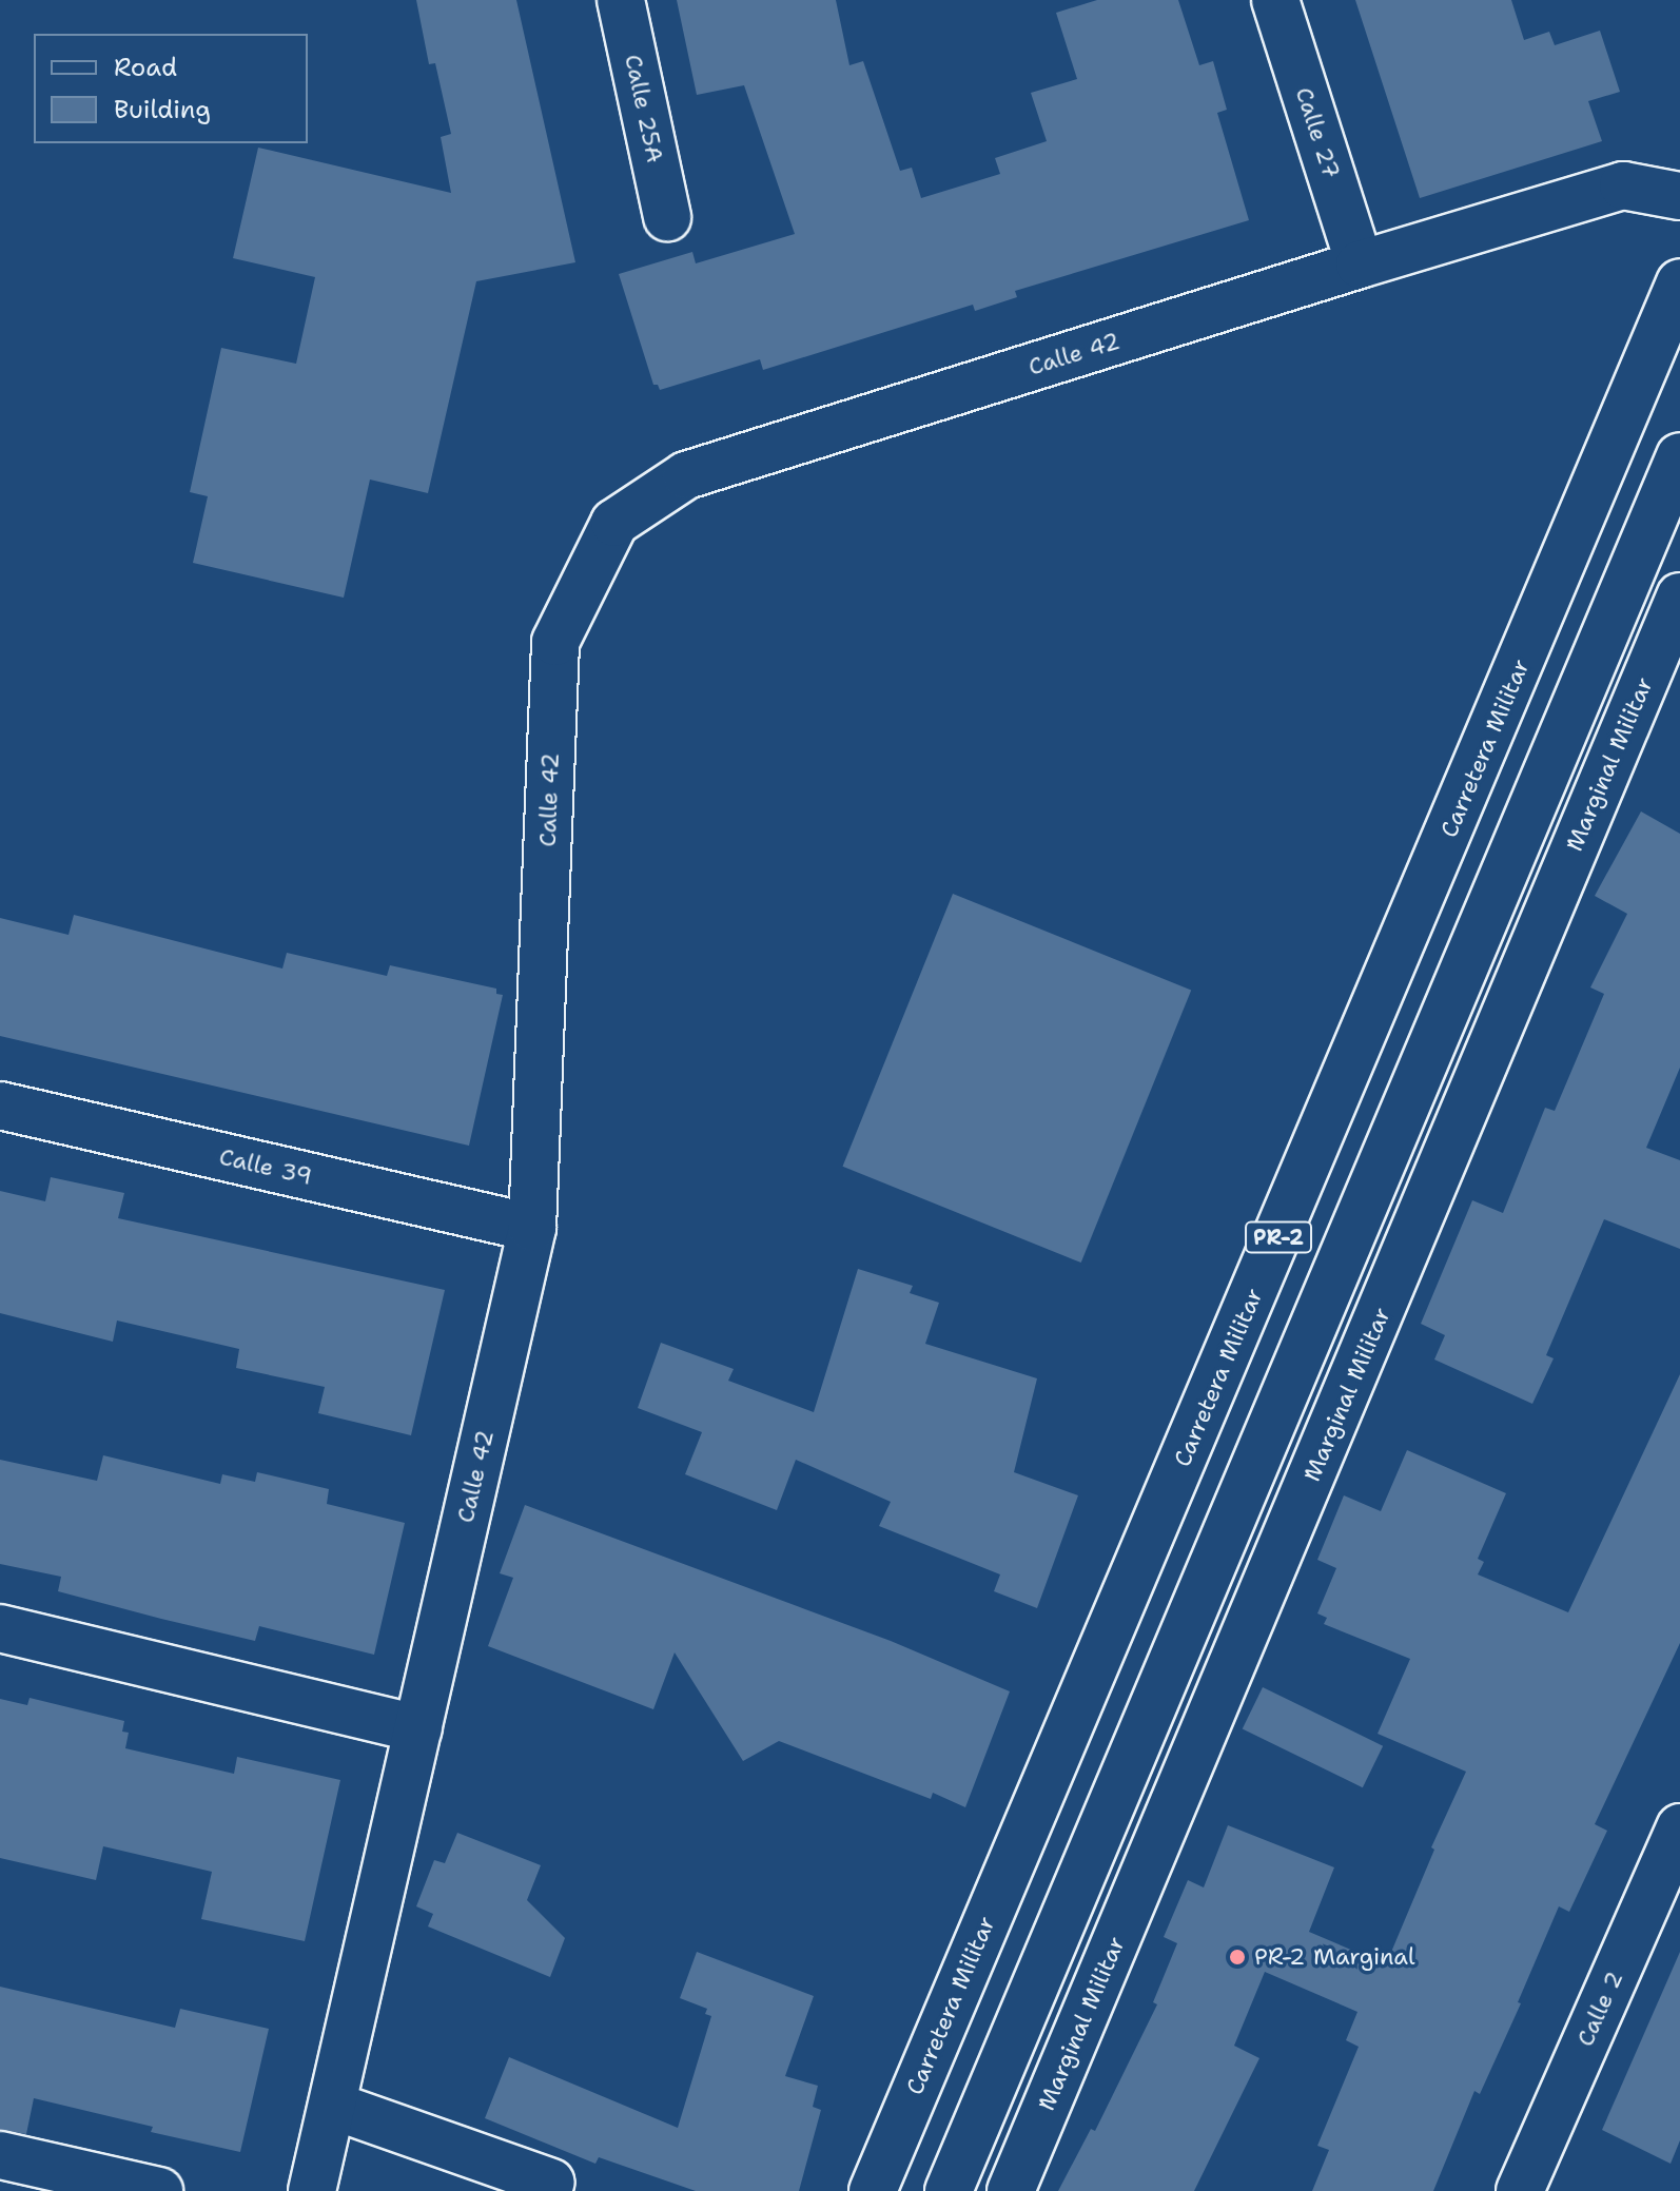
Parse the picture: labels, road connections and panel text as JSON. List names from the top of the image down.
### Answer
{
  "streets": {
    "street": [
      "Calle 25A",
      "Calle 27",
      "Calle 42",
      "Carretera Militar",
      "Marginal Militar",
      "Calle 39",
      "PR-2",
      "Calle 2"
    ]
  },
  "crossings": [
    ["Calle 27", "Calle 42"],
    ["Calle 42", "Calle 39"]
  ],
  "places": ["PR-2 Marginal"],
  "legend": ["Road", "Building"]
}
